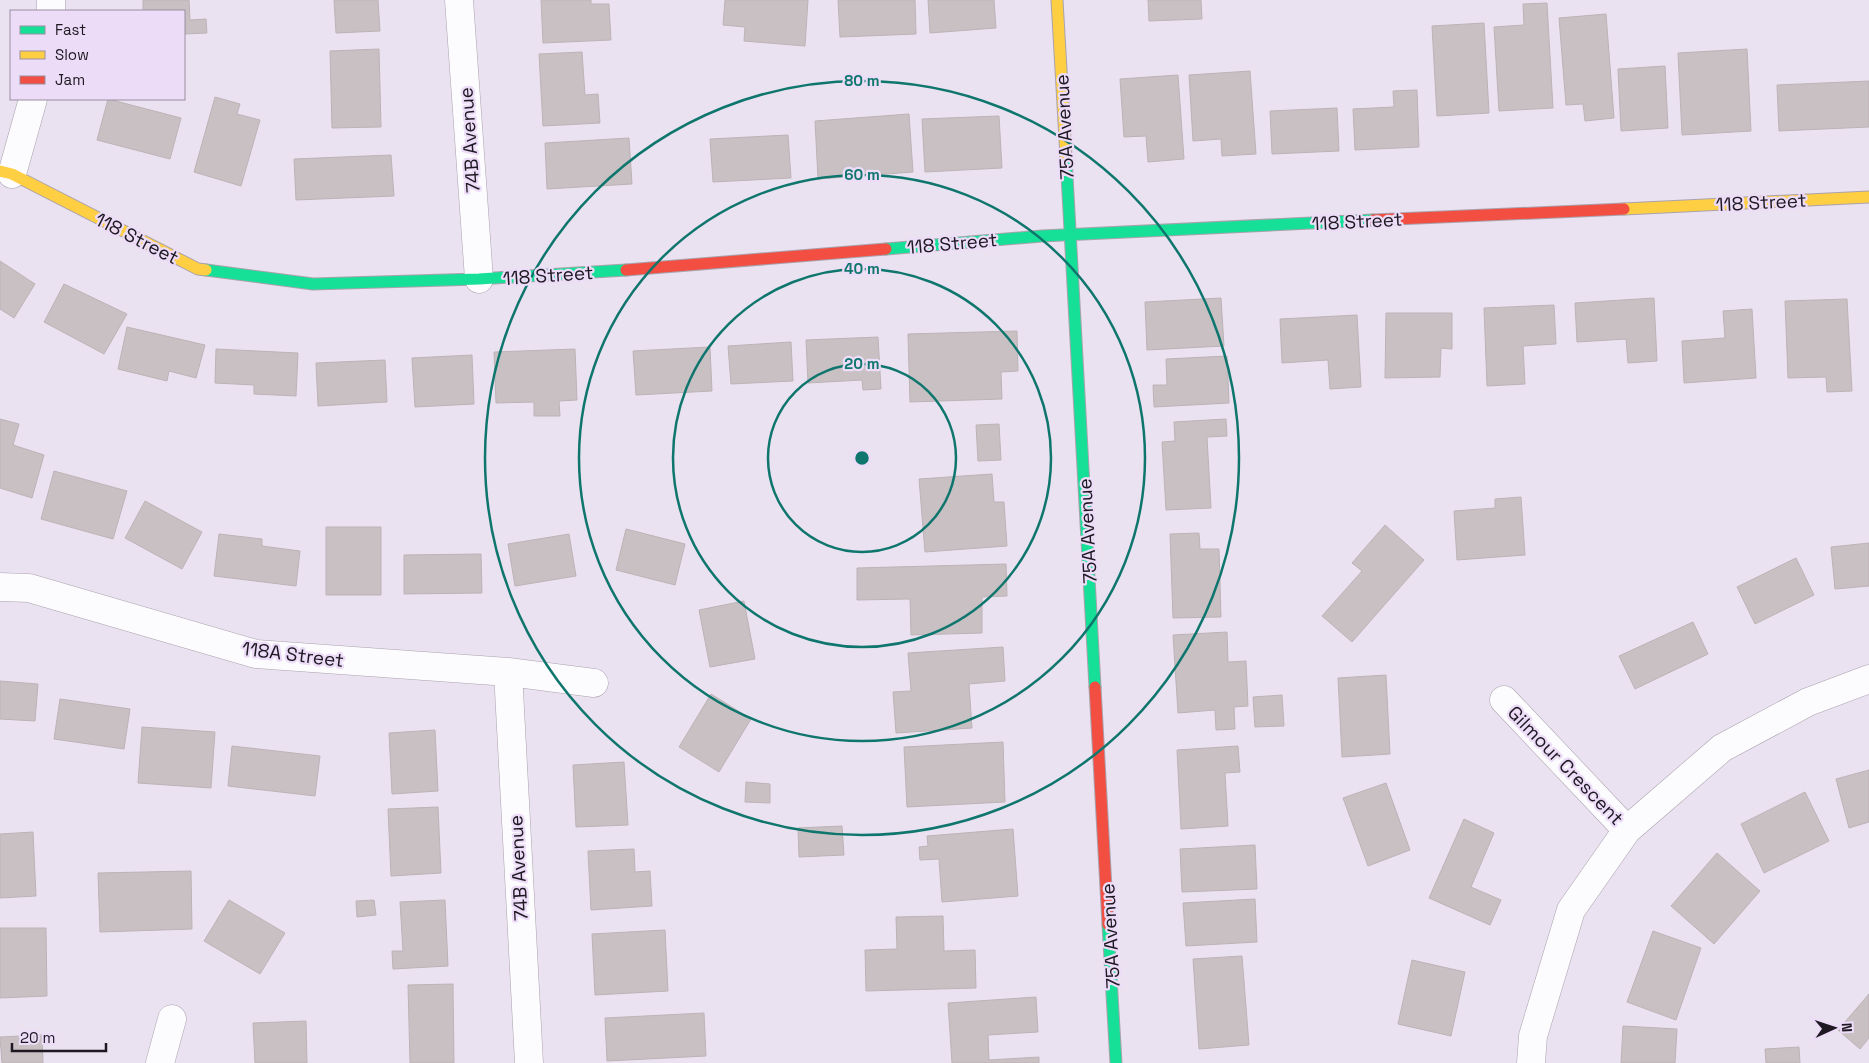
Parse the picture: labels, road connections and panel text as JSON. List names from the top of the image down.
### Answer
{
  "streets": {
    "street": [
      "75A Avenue",
      "74B Avenue",
      "118 Street",
      "118A Street",
      "Gilmour Crescent"
    ]
  },
  "crossings": [
    ["75A Avenue", "118 Street"],
    ["74B Avenue", "118 Street"],
    ["74B Avenue", "118A Street"]
  ],
  "legend": ["Fast", "Slow", "Jam"],
  "scale_bar": "20 m",
  "north": "right",
  "rings": [
    "80 m",
    "60 m",
    "40 m",
    "20 m"
  ]
}
